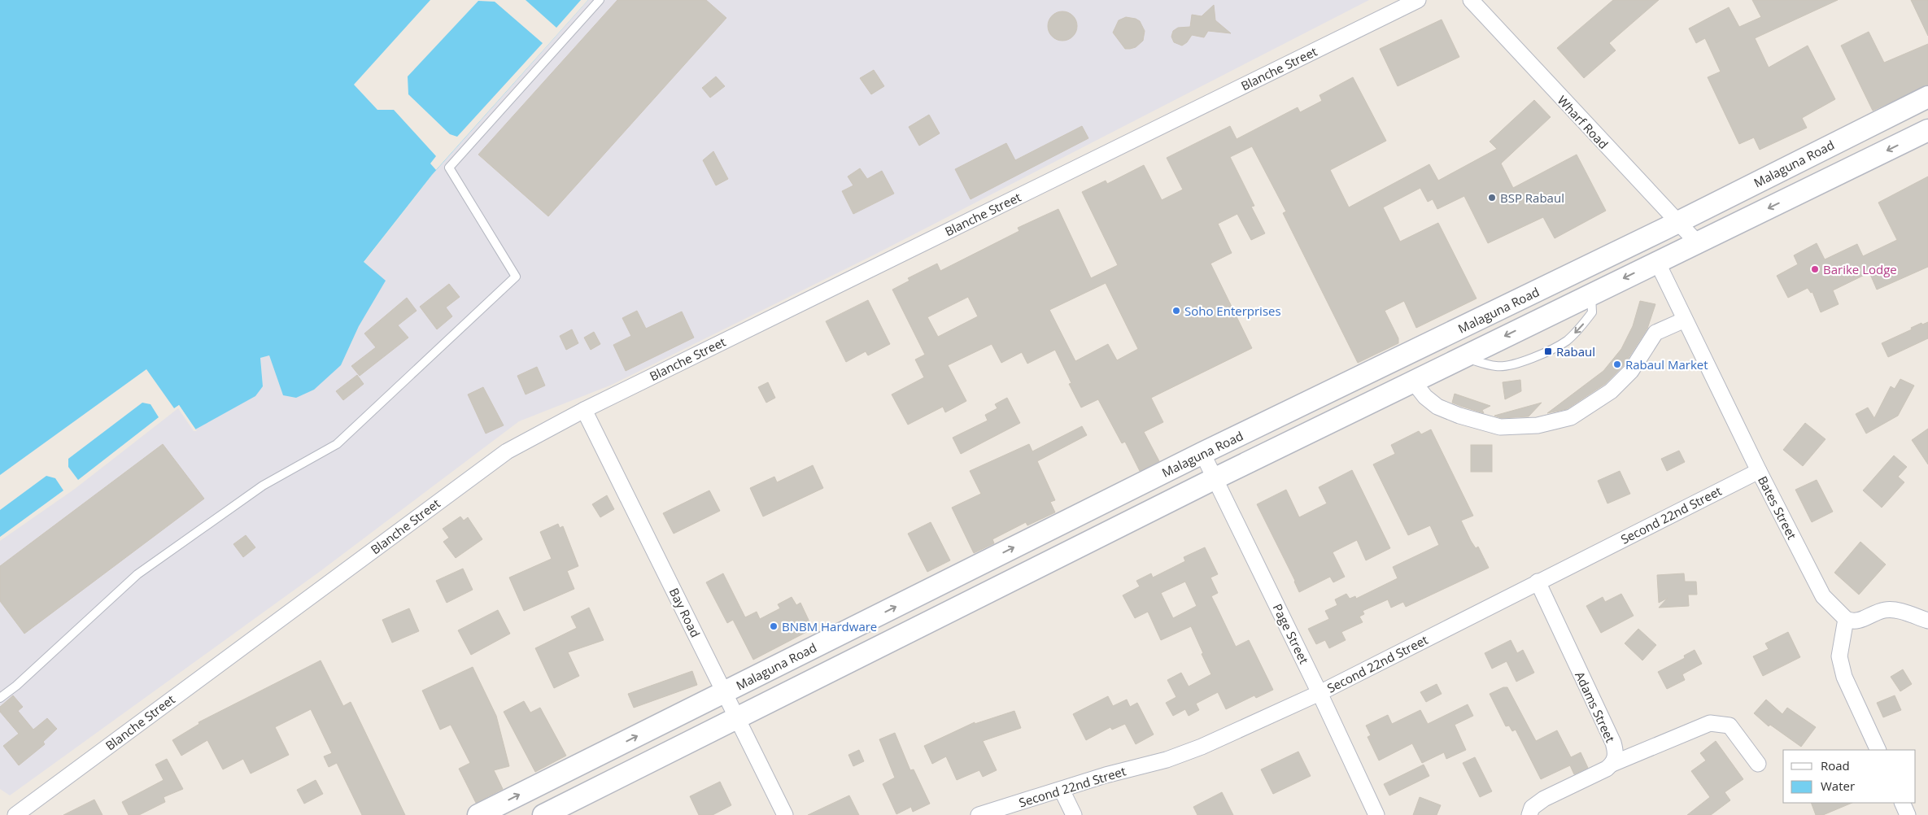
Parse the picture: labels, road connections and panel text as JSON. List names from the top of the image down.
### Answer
{
  "streets": {
    "street": [
      "Blanche Street",
      "Wharf Road",
      "Malaguna Road",
      "Bates Street",
      "Second 22nd Street",
      "Bay Road",
      "Page Street",
      "Adams Street"
    ]
  },
  "crossings": [
    ["Blanche Street", "Bay Road"],
    ["Wharf Road", "Malaguna Road"],
    ["Malaguna Road", "Bay Road"],
    ["Malaguna Road", "Page Street"],
    ["Bates Street", "Second 22nd Street"],
    ["Second 22nd Street", "Page Street"],
    ["Second 22nd Street", "Adams Street"]
  ],
  "places": {
    "other": [
      "BSP Rabaul",
      "Barike Lodge",
      "Soho Enterprises",
      "Rabaul Market",
      "BNBM Hardware"
    ],
    "transit": ["Rabaul"]
  },
  "legend": ["Road", "Water"]
}
